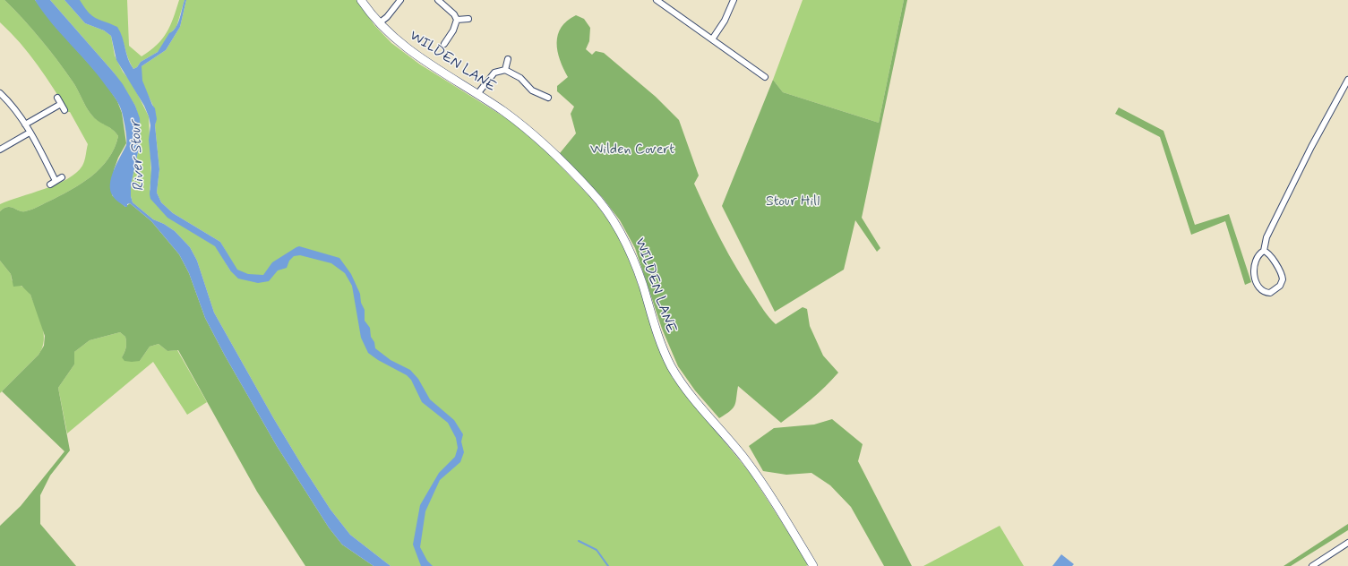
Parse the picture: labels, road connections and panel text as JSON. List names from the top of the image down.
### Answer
{
  "streets": {
    "street": ["WILDEN LANE"]
  },
  "water": ["River Stour"],
  "parks": ["Wilden Covert", "Stour Hill"]
}
